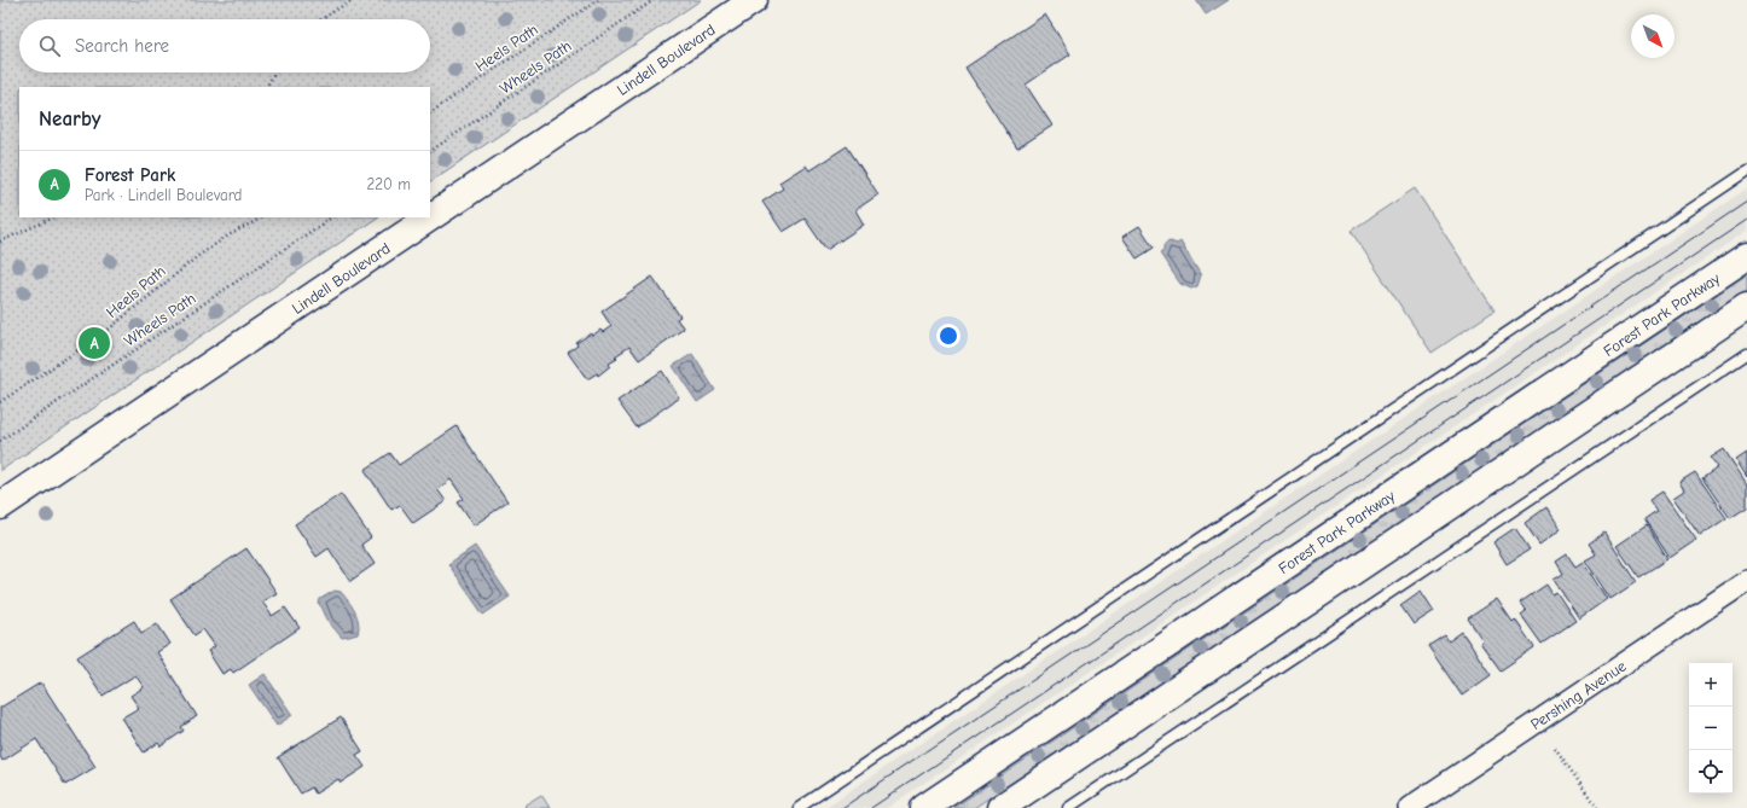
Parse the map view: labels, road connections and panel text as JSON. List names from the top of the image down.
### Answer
{
  "streets": {
    "main road": ["Lindell Boulevard", "Forest Park Parkway"],
    "street": ["Pershing Avenue"],
    "path": ["Heels Path", "Wheels Path"]
  },
  "north": "bottom right",
  "page": {
    "search": "Search here",
    "heading": "Nearby",
    "list": [
      {
        "mark": "A",
        "name": "Forest Park",
        "note": "Park · Lindell Boulevard",
        "value": "220 m"
      }
    ],
    "pins": "A",
    "map_buttons": ["+", "−"]
  }
}
